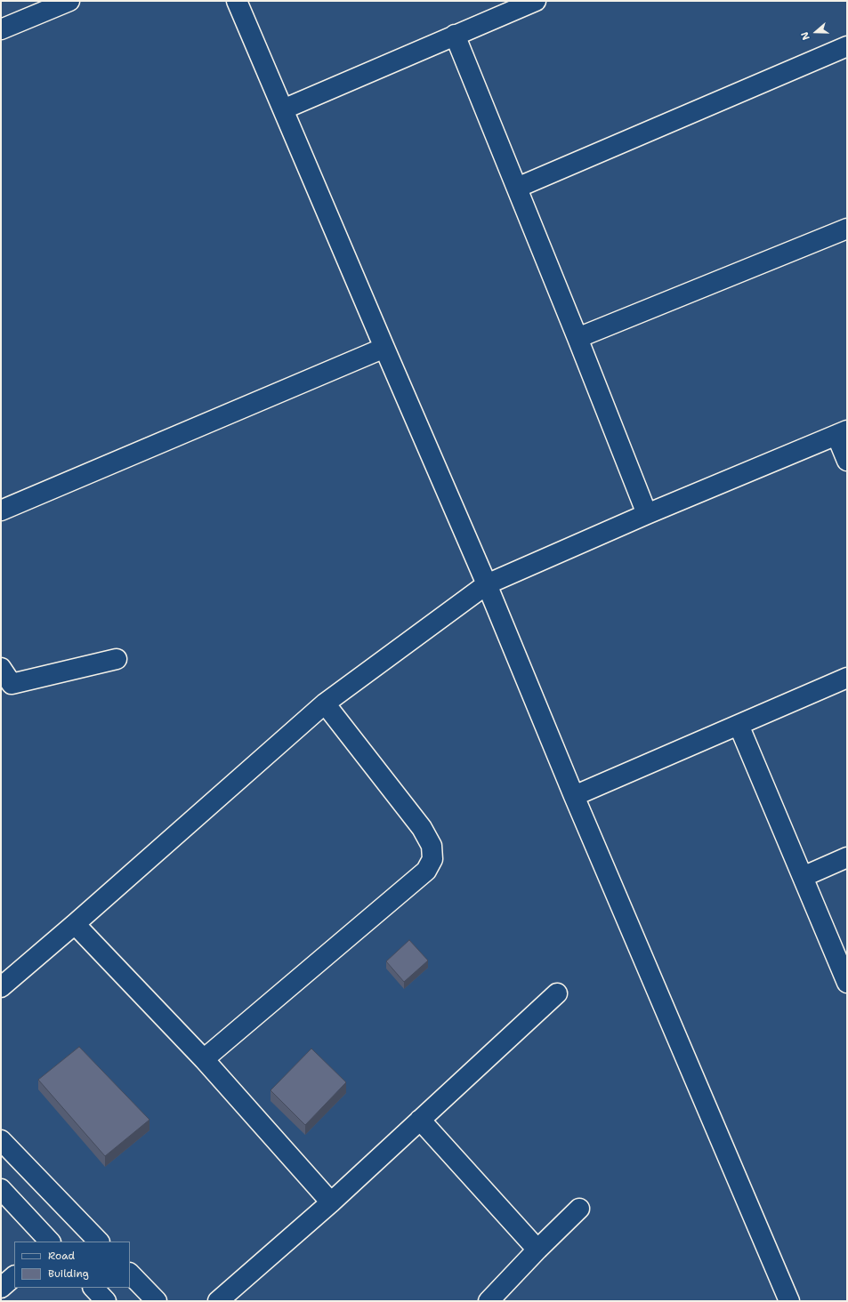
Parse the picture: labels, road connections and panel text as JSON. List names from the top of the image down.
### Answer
{
  "legend": ["Road", "Building"],
  "north": "left"
}
